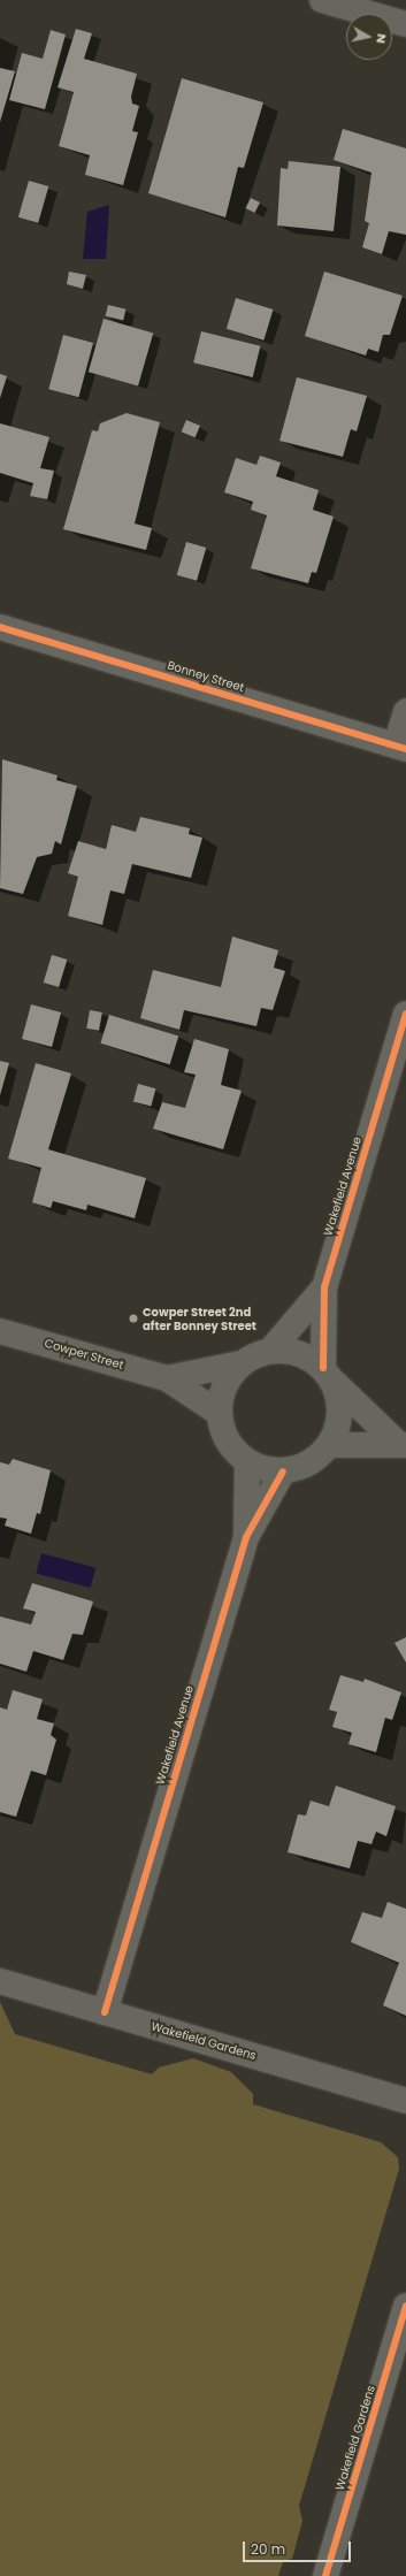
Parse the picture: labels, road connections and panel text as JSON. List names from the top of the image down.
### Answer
{
  "streets": {
    "street": [
      "Bonney Street",
      "Wakefield Avenue",
      "Cowper Street",
      "Wakefield Gardens"
    ]
  },
  "crossings": [
    ["Wakefield Avenue", "Cowper Street"],
    ["Wakefield Avenue", "Wakefield Gardens"]
  ],
  "places": ["Cowper Street 2nd after Bonney Street"],
  "scale_bar": "20 m",
  "north": "right"
}
